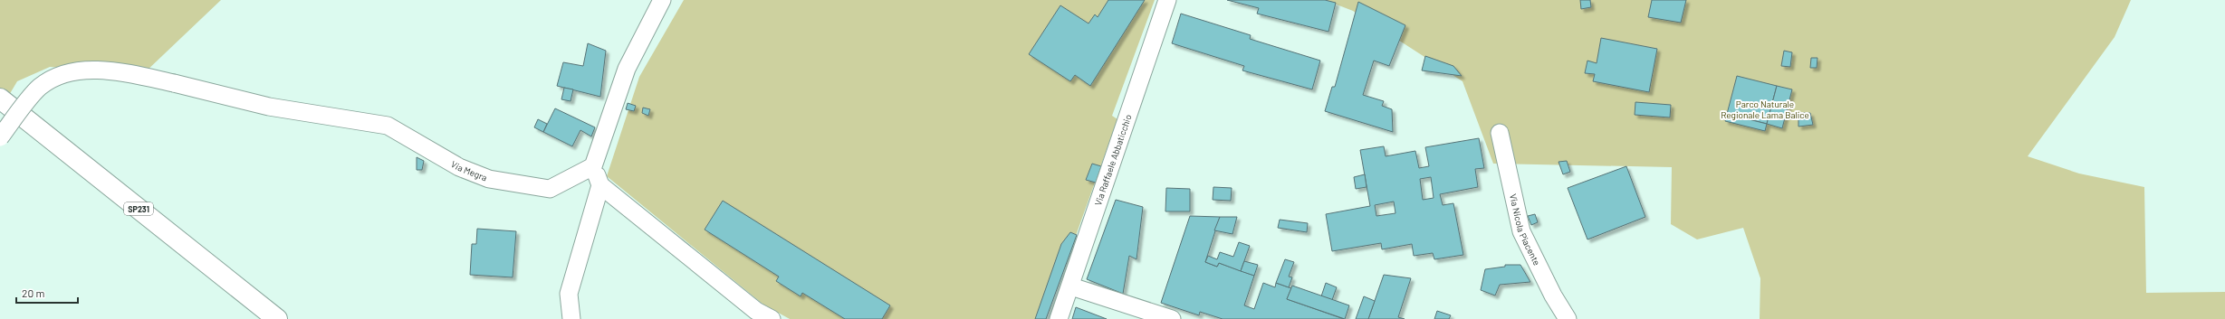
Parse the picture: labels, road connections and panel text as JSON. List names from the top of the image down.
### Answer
{
  "streets": {
    "main road": ["SP231"],
    "street": ["Via Raffaele Abbaticchio", "Via Megra", "Via Nicola Piacente"]
  },
  "parks": ["Parco Naturale Regionale Lama Balice"],
  "scale_bar": "20 m"
}
